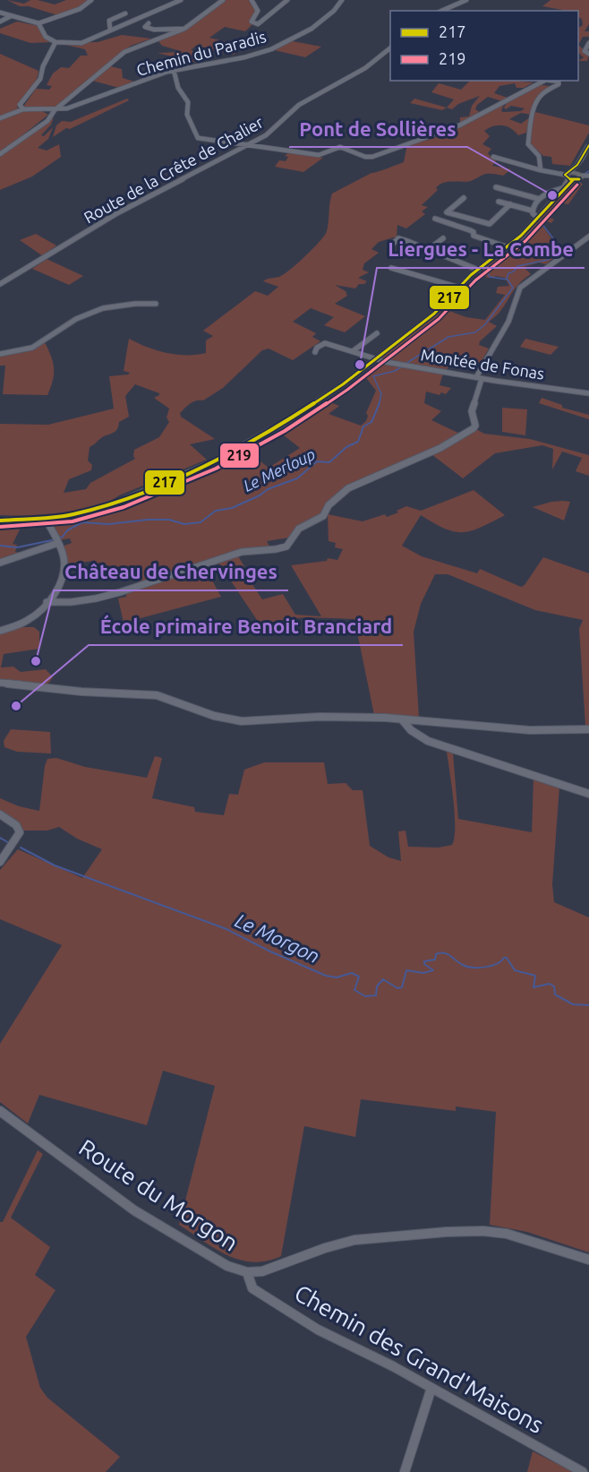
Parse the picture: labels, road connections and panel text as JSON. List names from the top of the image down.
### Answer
{
  "streets": {
    "street": [
      "Chemin du Paradis",
      "Route de la Crête de Chalier",
      "Montée de Fonas",
      "Route du Morgon",
      "Chemin des Grand'Maisons"
    ]
  },
  "crossings": [
    ["Route du Morgon", "Chemin des Grand'Maisons"]
  ],
  "water": ["Le Merloup", "Le Morgon"],
  "places": [
    "Pont de Sollières",
    "Liergues - La Combe",
    "Château de Chervinges",
    "École primaire Benoit Branciard"
  ],
  "lines": ["transit line 217", "transit line 219"],
  "legend": ["217", "219"]
}
